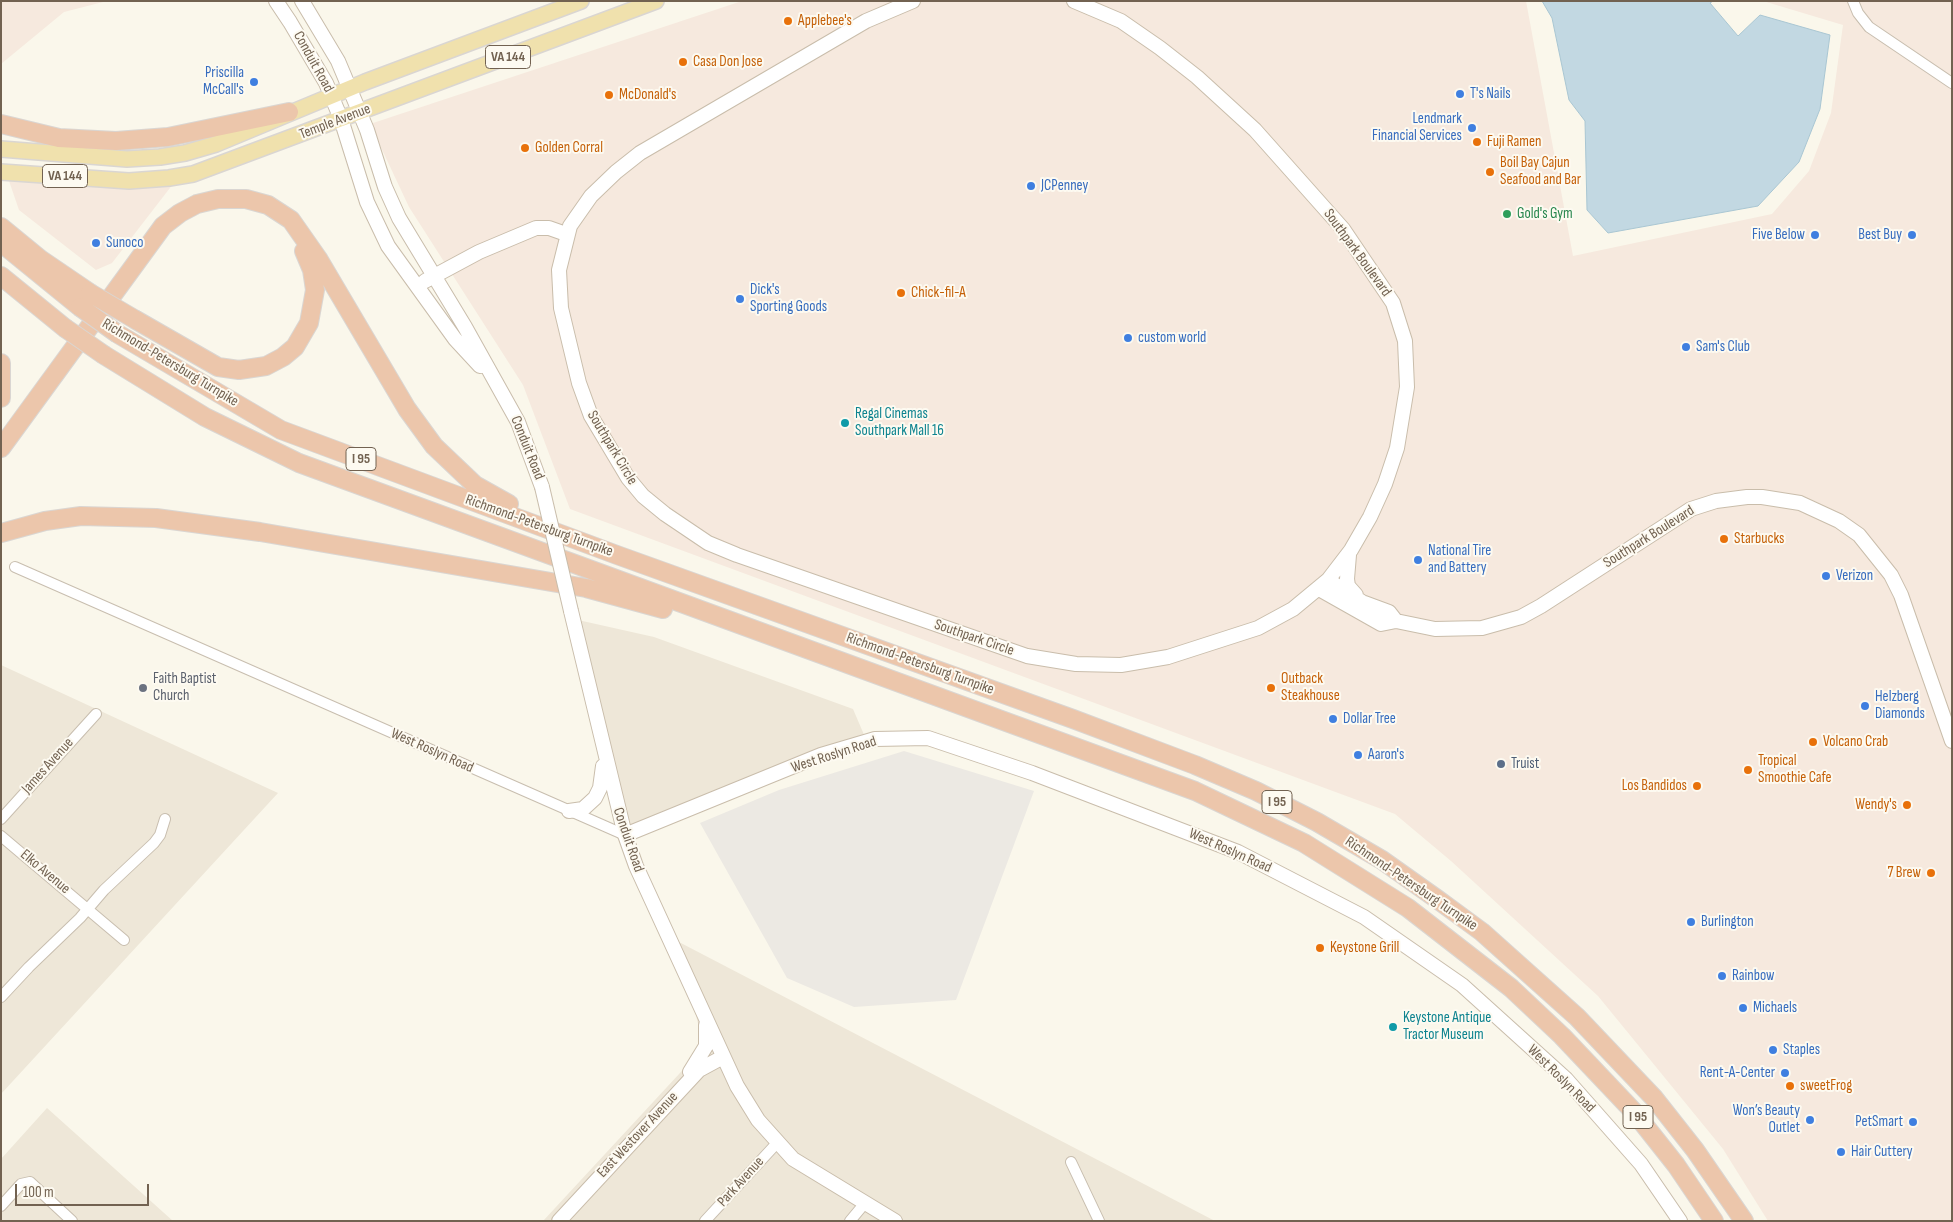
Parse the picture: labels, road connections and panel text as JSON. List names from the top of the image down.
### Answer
{
  "streets": {
    "highway": ["Richmond-Petersburg Turnpike", "I 95"],
    "main road": ["VA 144", "Temple Avenue"],
    "street": [
      "Conduit Road",
      "Southpark Boulevard",
      "Southpark Circle",
      "West Roslyn Road",
      "James Avenue",
      "Elko Avenue",
      "East Westover Avenue",
      "Park Avenue"
    ]
  },
  "crossings": [
    ["Conduit Road", "Temple Avenue"],
    ["Conduit Road", "West Roslyn Road"],
    ["Conduit Road", "East Westover Avenue"],
    ["Conduit Road", "Park Avenue"],
    ["Southpark Boulevard", "Southpark Circle"]
  ],
  "places": [
    "Applebee's",
    "Casa Don Jose",
    "Priscilla McCall's",
    "T's Nails",
    "McDonald's",
    "Lendmark Financial Services",
    "Fuji Ramen",
    "Golden Corral",
    "Boil Bay Cajun Seafood and Bar",
    "JCPenney",
    "Gold's Gym",
    "Five Below",
    "Best Buy",
    "Sunoco",
    "Chick-fil-A",
    "Dick's Sporting Goods",
    "custom world",
    "Sam's Club",
    "Regal Cinemas Southpark Mall 16",
    "Starbucks",
    "National Tire and Battery",
    "Verizon",
    "Faith Baptist Church",
    "Outback Steakhouse",
    "Helzberg Diamonds",
    "Dollar Tree",
    "Volcano Crab",
    "Aaron's",
    "Truist",
    "Tropical Smoothie Cafe",
    "Los Bandidos",
    "Wendy's",
    "7 Brew",
    "Burlington",
    "Keystone Grill",
    "Rainbow",
    "Michaels",
    "Keystone Antique Tractor Museum",
    "Staples",
    "Rent-A-Center",
    "sweetFrog",
    "Won’s Beauty Outlet",
    "PetSmart",
    "Hair Cuttery"
  ],
  "scale_bar": "100 m"
}
